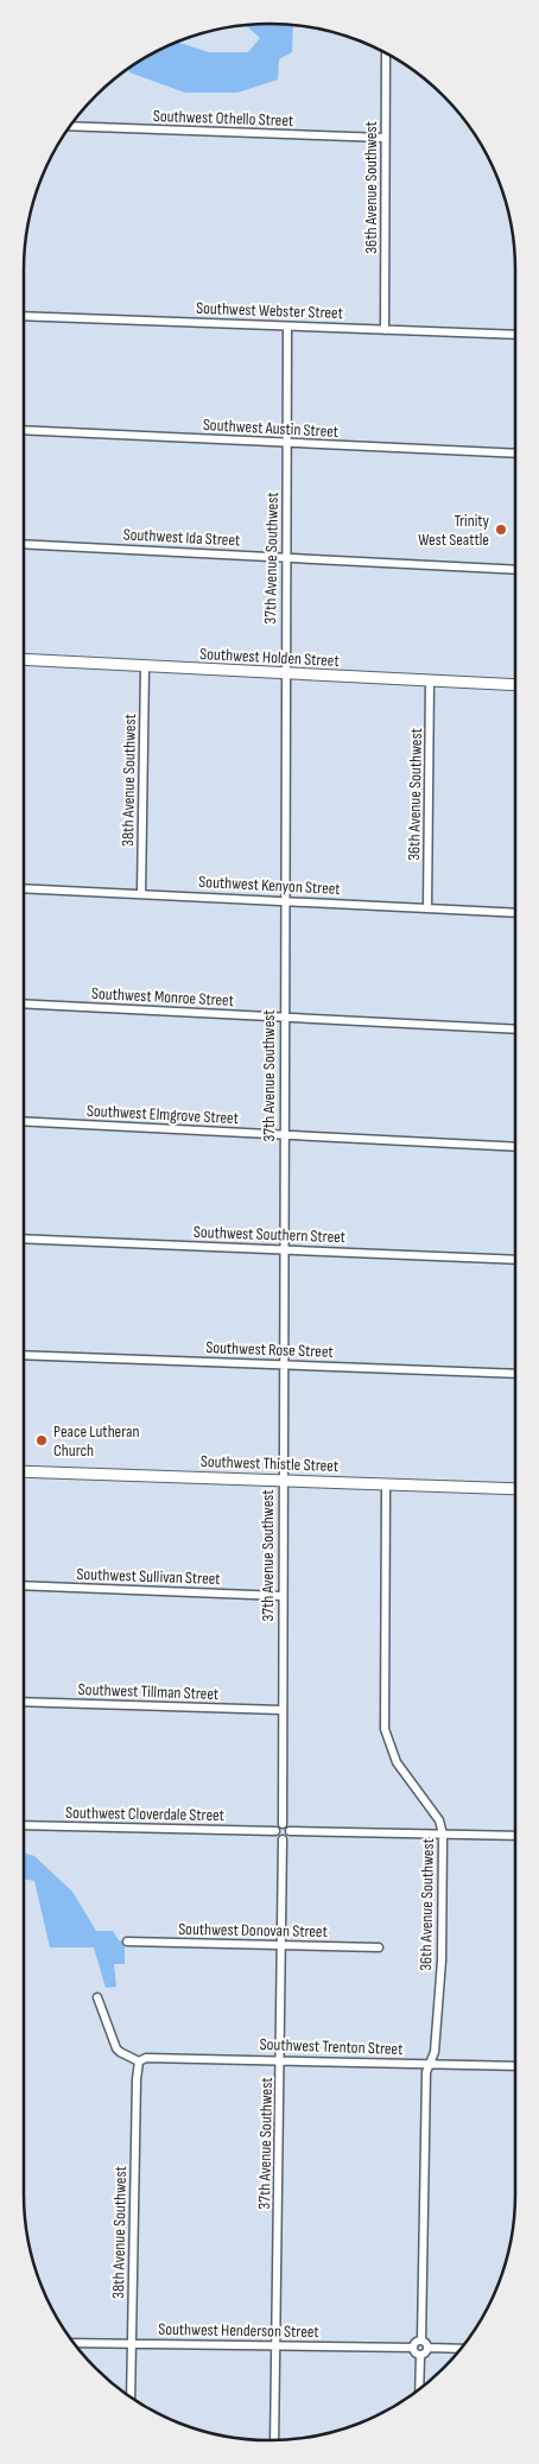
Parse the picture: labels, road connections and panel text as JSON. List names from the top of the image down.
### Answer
{
  "streets": {
    "street": [
      "Southwest Othello Street",
      "36th Avenue Southwest",
      "Southwest Webster Street",
      "Southwest Austin Street",
      "Southwest Ida Street",
      "37th Avenue Southwest",
      "Southwest Holden Street",
      "38th Avenue Southwest",
      "Southwest Kenyon Street",
      "Southwest Monroe Street",
      "Southwest Elmgrove Street",
      "Southwest Southern Street",
      "Southwest Rose Street",
      "Southwest Thistle Street",
      "Southwest Sullivan Street",
      "Southwest Tillman Street",
      "Southwest Cloverdale Street",
      "Southwest Donovan Street",
      "Southwest Trenton Street",
      "Southwest Henderson Street"
    ]
  },
  "crossings": [
    ["Southwest Othello Street", "36th Avenue Southwest"],
    ["36th Avenue Southwest", "Southwest Webster Street"],
    ["36th Avenue Southwest", "Southwest Holden Street"],
    ["36th Avenue Southwest", "Southwest Kenyon Street"],
    ["36th Avenue Southwest", "Southwest Thistle Street"],
    ["36th Avenue Southwest", "Southwest Trenton Street"],
    ["36th Avenue Southwest", "Southwest Henderson Street"],
    ["Southwest Webster Street", "37th Avenue Southwest"],
    ["Southwest Austin Street", "37th Avenue Southwest"],
    ["Southwest Ida Street", "37th Avenue Southwest"],
    ["37th Avenue Southwest", "Southwest Holden Street"],
    ["37th Avenue Southwest", "Southwest Kenyon Street"],
    ["37th Avenue Southwest", "Southwest Monroe Street"],
    ["37th Avenue Southwest", "Southwest Elmgrove Street"],
    ["37th Avenue Southwest", "Southwest Southern Street"],
    ["37th Avenue Southwest", "Southwest Rose Street"],
    ["37th Avenue Southwest", "Southwest Thistle Street"],
    ["37th Avenue Southwest", "Southwest Sullivan Street"],
    ["37th Avenue Southwest", "Southwest Tillman Street"],
    ["37th Avenue Southwest", "Southwest Cloverdale Street"],
    ["37th Avenue Southwest", "Southwest Donovan Street"],
    ["37th Avenue Southwest", "Southwest Trenton Street"],
    ["37th Avenue Southwest", "Southwest Henderson Street"],
    ["Southwest Holden Street", "38th Avenue Southwest"],
    ["38th Avenue Southwest", "Southwest Kenyon Street"],
    ["38th Avenue Southwest", "Southwest Trenton Street"],
    ["38th Avenue Southwest", "Southwest Henderson Street"]
  ],
  "places": ["Trinity West Seattle", "Peace Lutheran Church"]
}
